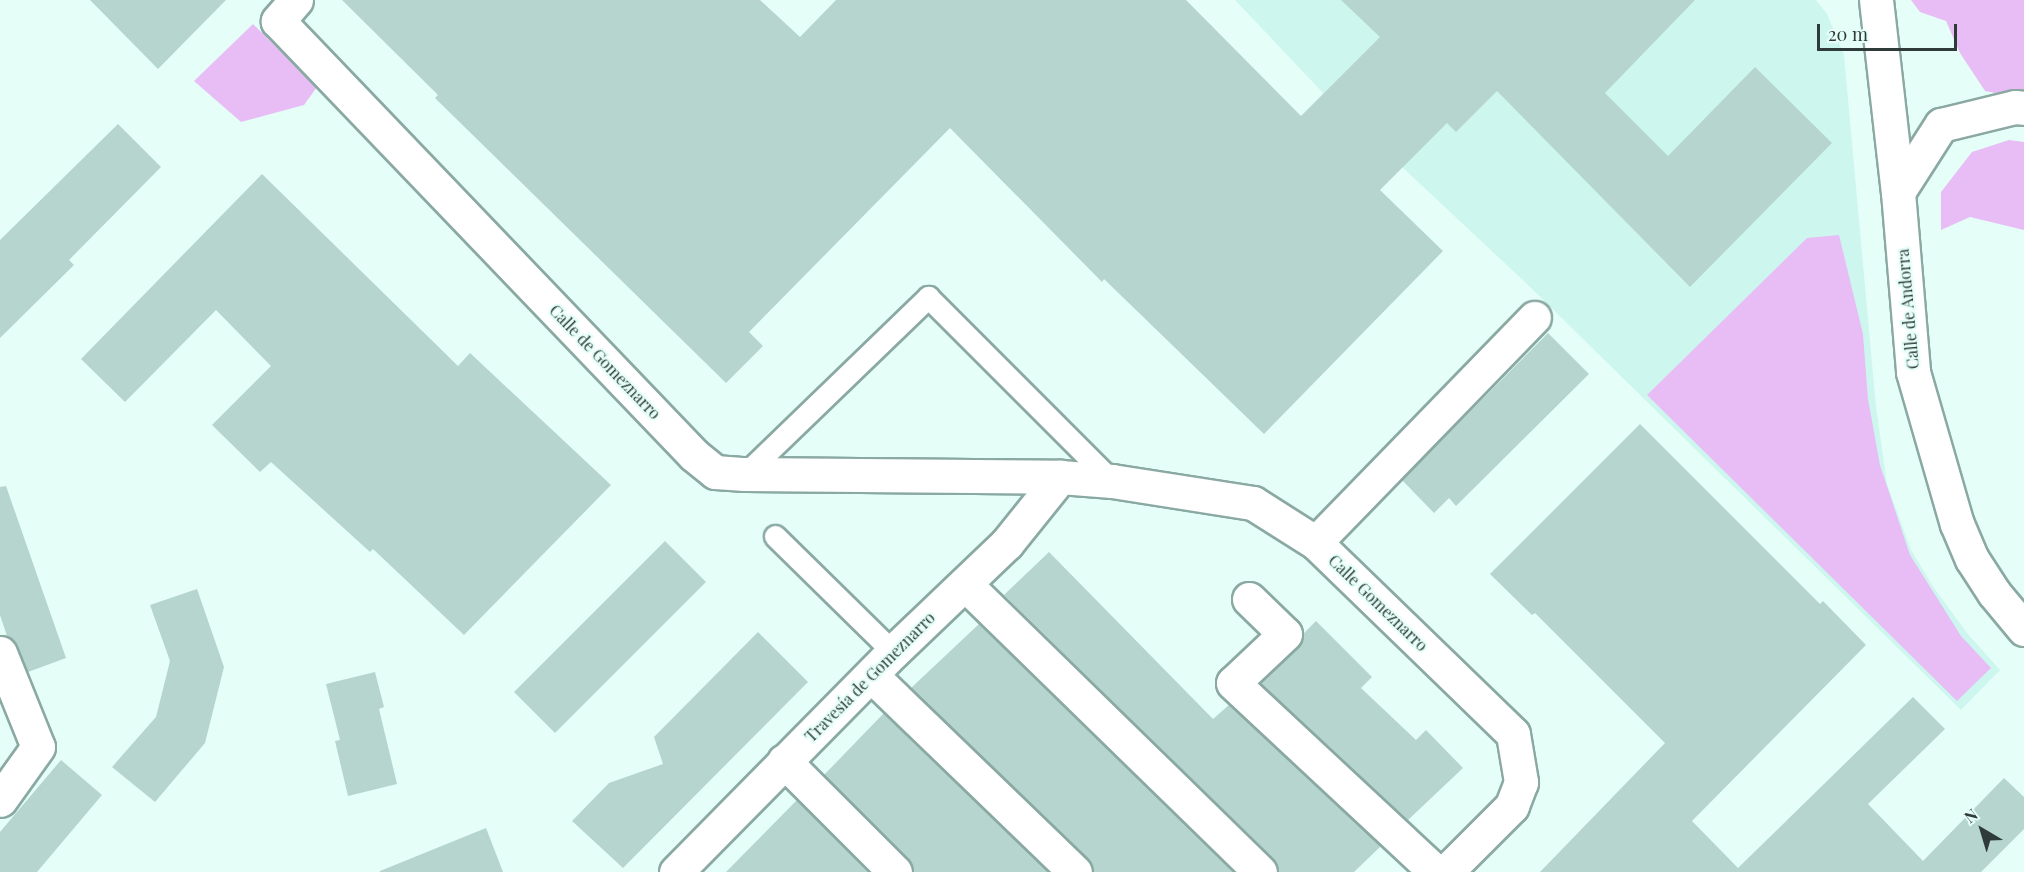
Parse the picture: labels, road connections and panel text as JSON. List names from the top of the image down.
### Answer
{
  "streets": {
    "street": [
      "Calle de Andorra",
      "Calle de Gomeznarro",
      "Calle Gomeznarro",
      "Travesía de Gomeznarro"
    ]
  },
  "crossings": [
    ["Calle de Gomeznarro", "Calle Gomeznarro"],
    ["Calle de Gomeznarro", "Travesía de Gomeznarro"],
    ["Calle Gomeznarro", "Travesía de Gomeznarro"]
  ],
  "scale_bar": "20 m",
  "north": "top left"
}
